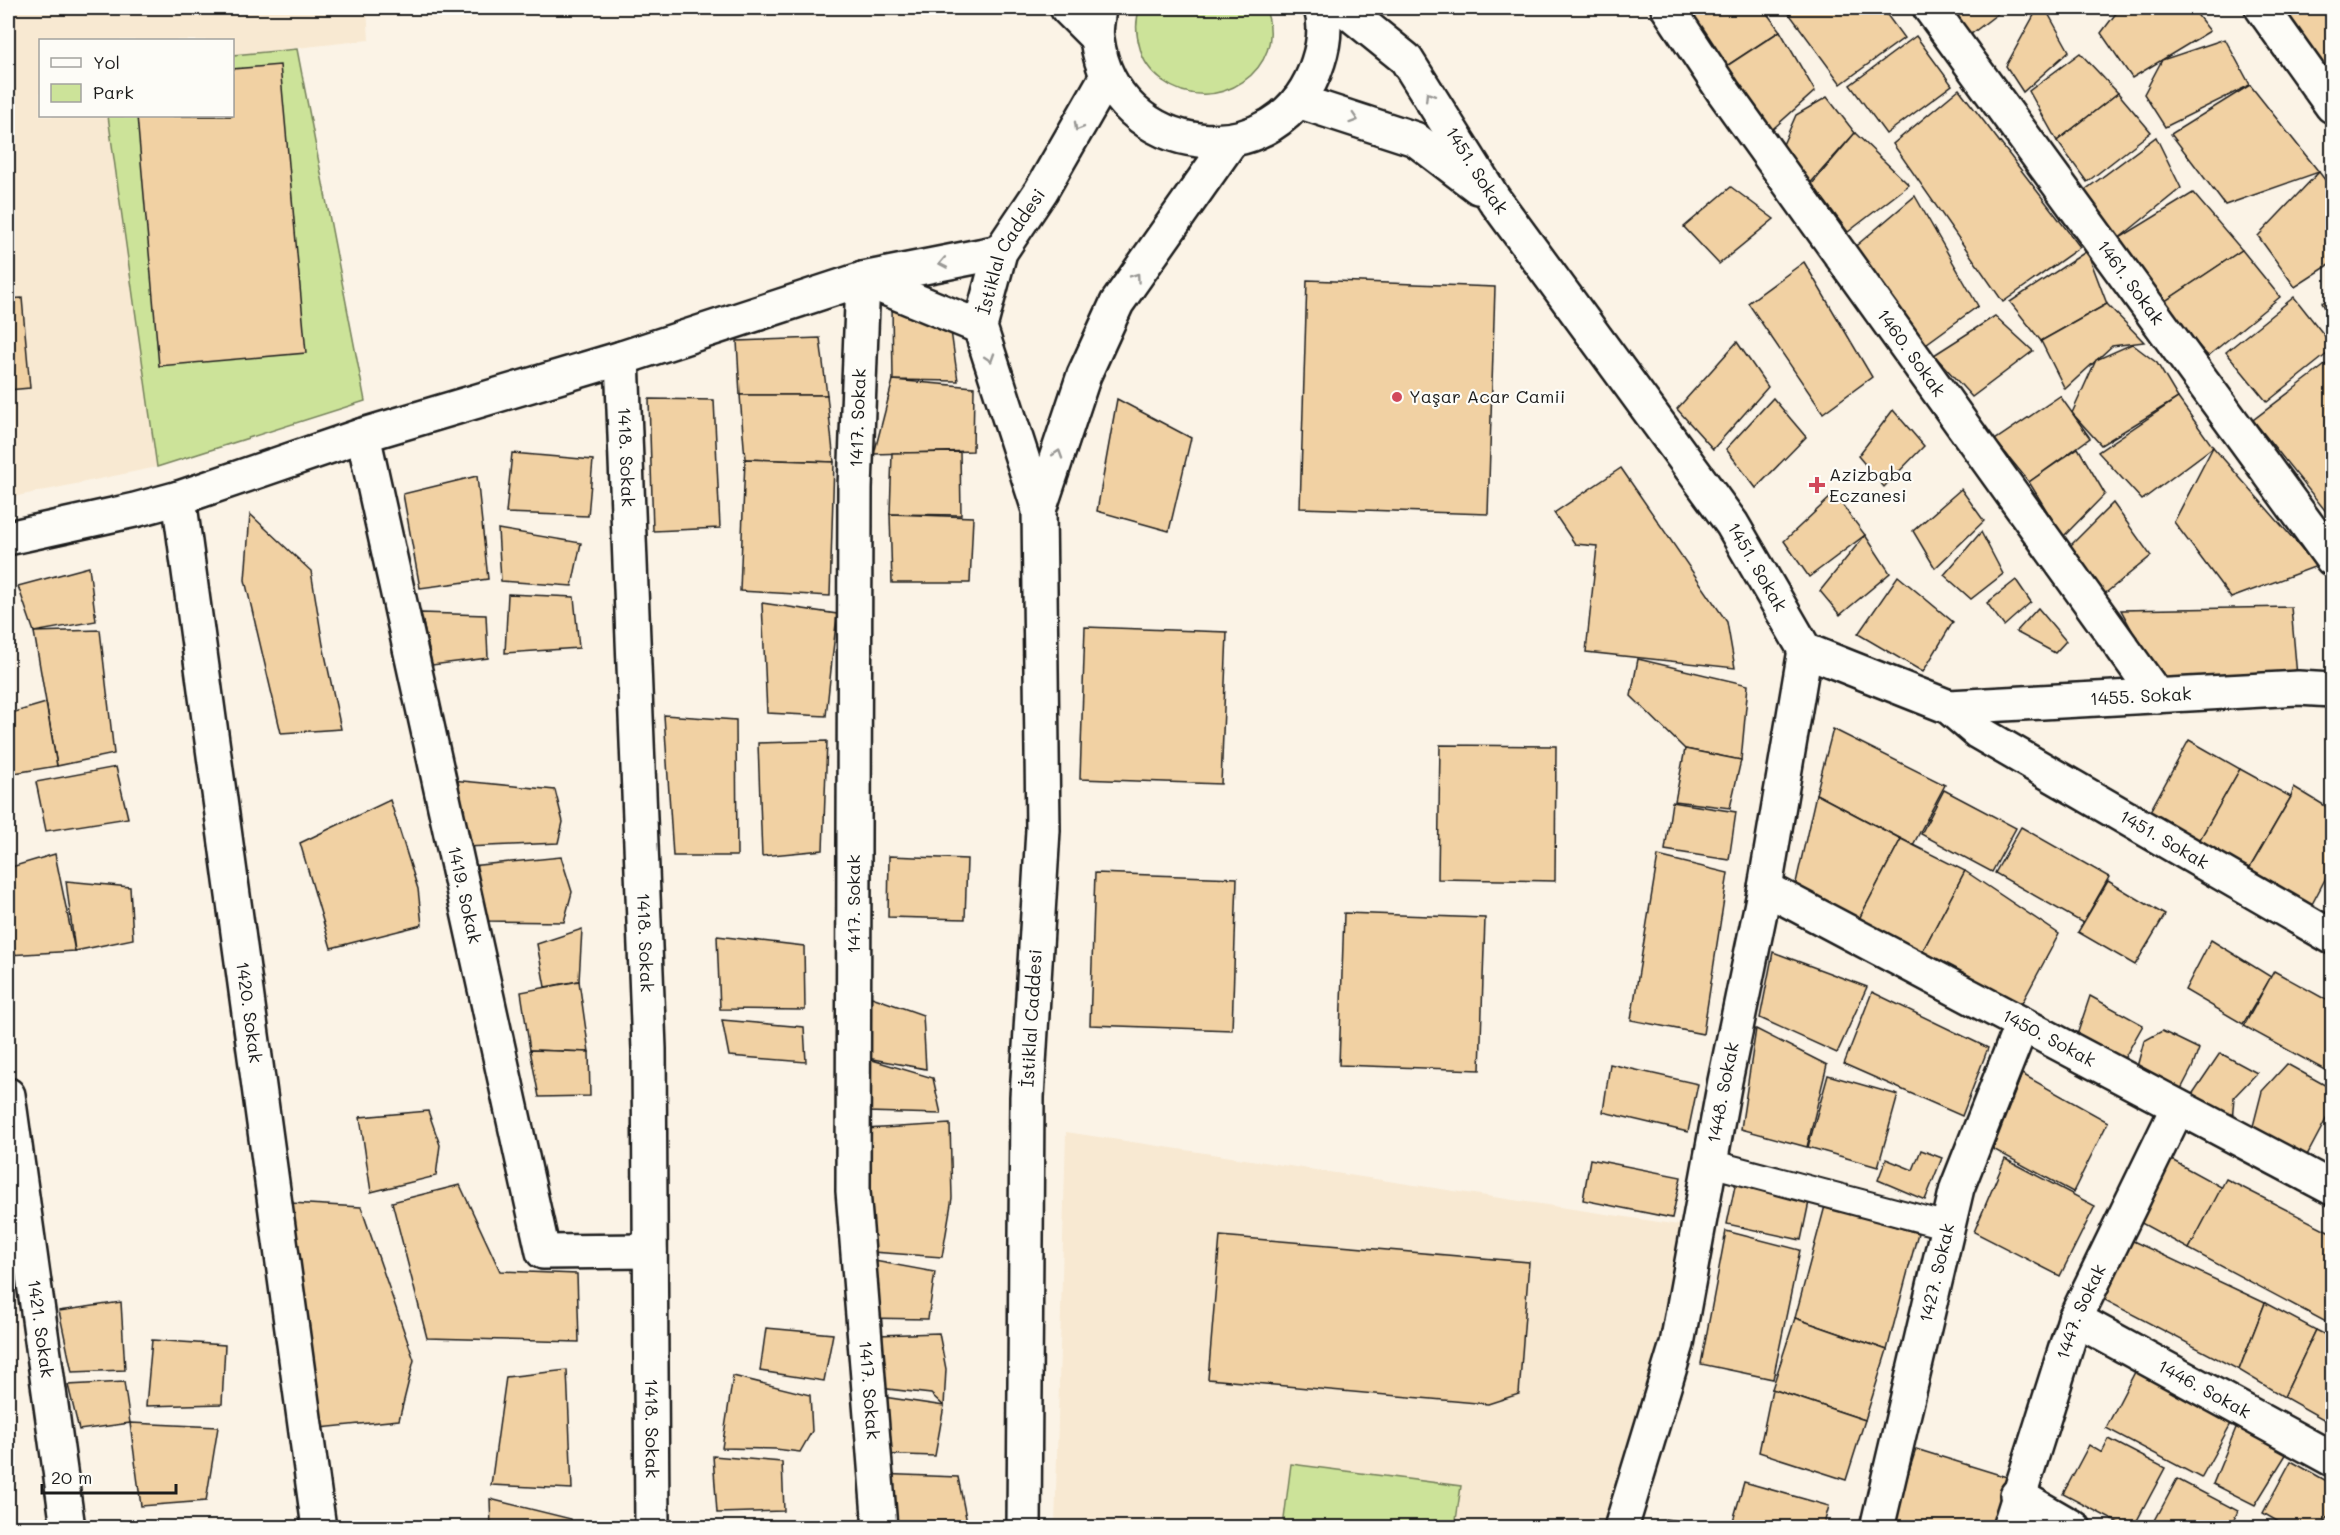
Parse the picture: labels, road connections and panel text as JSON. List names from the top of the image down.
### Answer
{
  "streets": {
    "street": [
      "1451. Sokak",
      "İstiklal Caddesi",
      "1461. Sokak",
      "1460. Sokak",
      "1417. Sokak",
      "1418. Sokak",
      "1455. Sokak",
      "1419. Sokak",
      "1420. Sokak",
      "1450. Sokak",
      "1448. Sokak",
      "1427. Sokak",
      "1447. Sokak",
      "1421. Sokak",
      "1446. Sokak"
    ]
  },
  "crossings": [
    ["1451. Sokak", "1455. Sokak"],
    ["1451. Sokak", "1448. Sokak"],
    ["1460. Sokak", "1455. Sokak"],
    ["1418. Sokak", "1419. Sokak"],
    ["1450. Sokak", "1448. Sokak"],
    ["1450. Sokak", "1427. Sokak"],
    ["1450. Sokak", "1447. Sokak"],
    ["1447. Sokak", "1446. Sokak"]
  ],
  "places": {
    "other": ["Yaşar Acar Camii"],
    "health": ["Azizbaba Eczanesi"]
  },
  "legend": ["Yol", "Park"],
  "scale_bar": "20 m"
}
